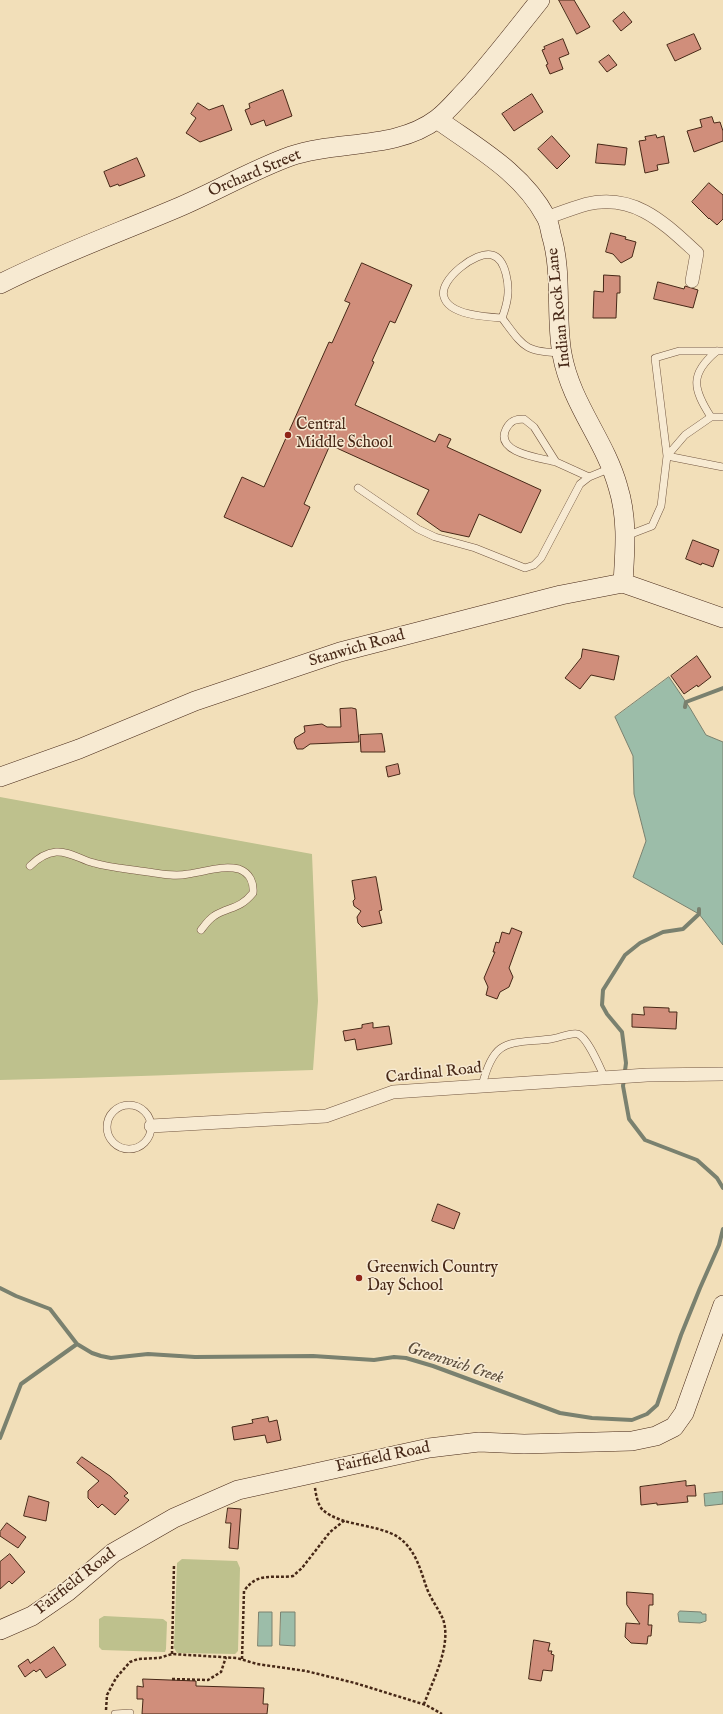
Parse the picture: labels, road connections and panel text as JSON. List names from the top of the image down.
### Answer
{
  "streets": {
    "street": [
      "Orchard Street",
      "Indian Rock Lane",
      "Stanwich Road",
      "Cardinal Road",
      "Fairfield Road"
    ]
  },
  "crossings": [
    ["Orchard Street", "Indian Rock Lane"],
    ["Indian Rock Lane", "Stanwich Road"]
  ],
  "water": ["Greenwich Creek"],
  "places": ["Central Middle School", "Greenwich Country Day School"]
}
